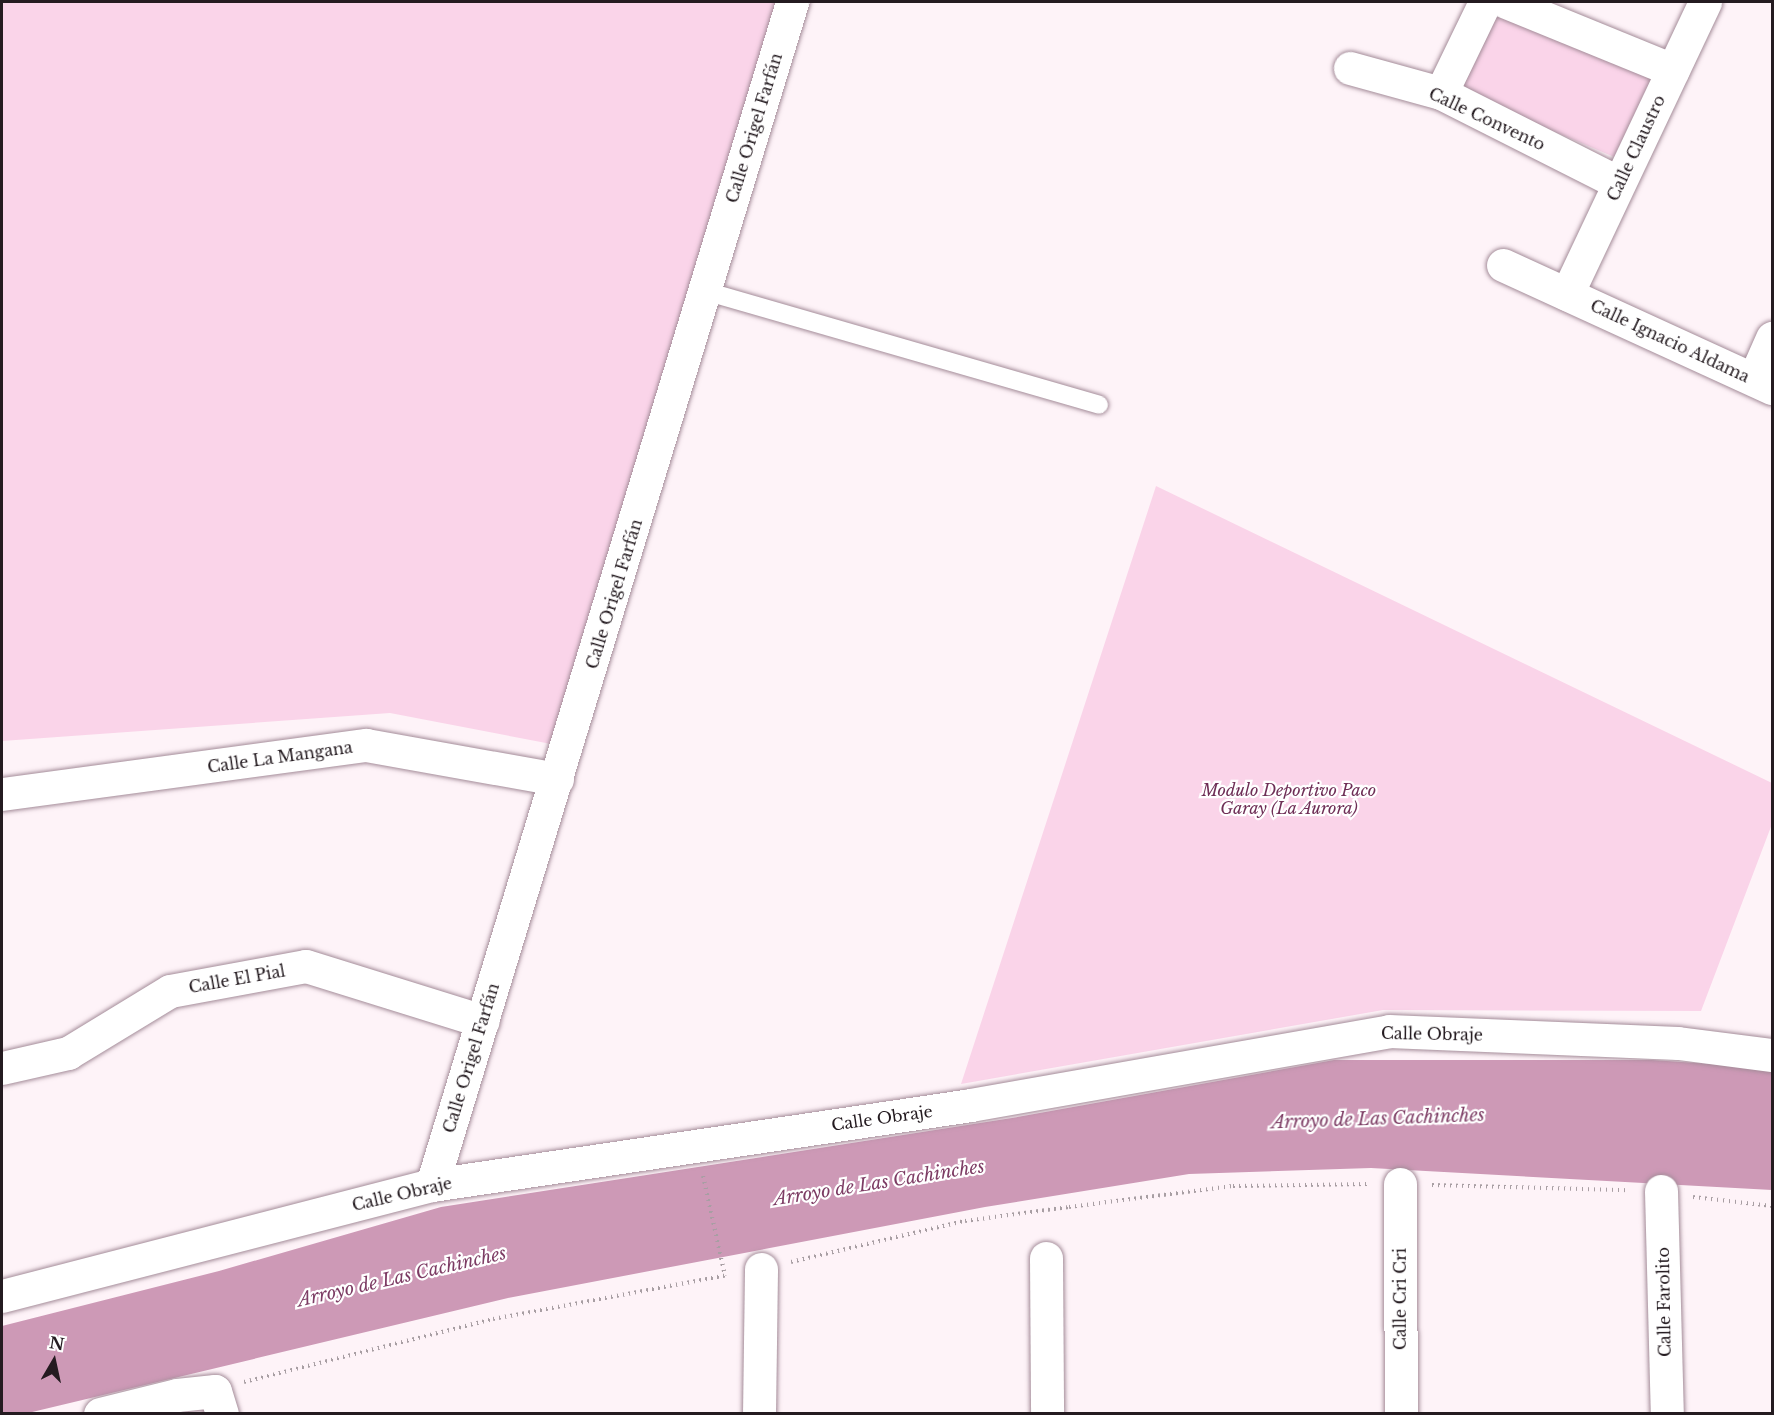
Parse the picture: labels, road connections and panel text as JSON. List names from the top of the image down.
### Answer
{
  "streets": {
    "street": [
      "Calle Convento",
      "Calle Origel Farfán",
      "Calle Claustro",
      "Calle Ignacio Aldama",
      "Calle La Mangana",
      "Calle El Pial",
      "Calle Obraje",
      "Calle Cri Cri",
      "Calle Farolito"
    ]
  },
  "crossings": [
    ["Calle Convento", "Calle Claustro"],
    ["Calle Origel Farfán", "Calle La Mangana"],
    ["Calle Origel Farfán", "Calle El Pial"],
    ["Calle Origel Farfán", "Calle Obraje"],
    ["Calle Claustro", "Calle Ignacio Aldama"]
  ],
  "water": ["Arroyo de Las Cachinches"],
  "parks": ["Modulo Deportivo Paco Garay (La Aurora)"],
  "north": "top"
}
